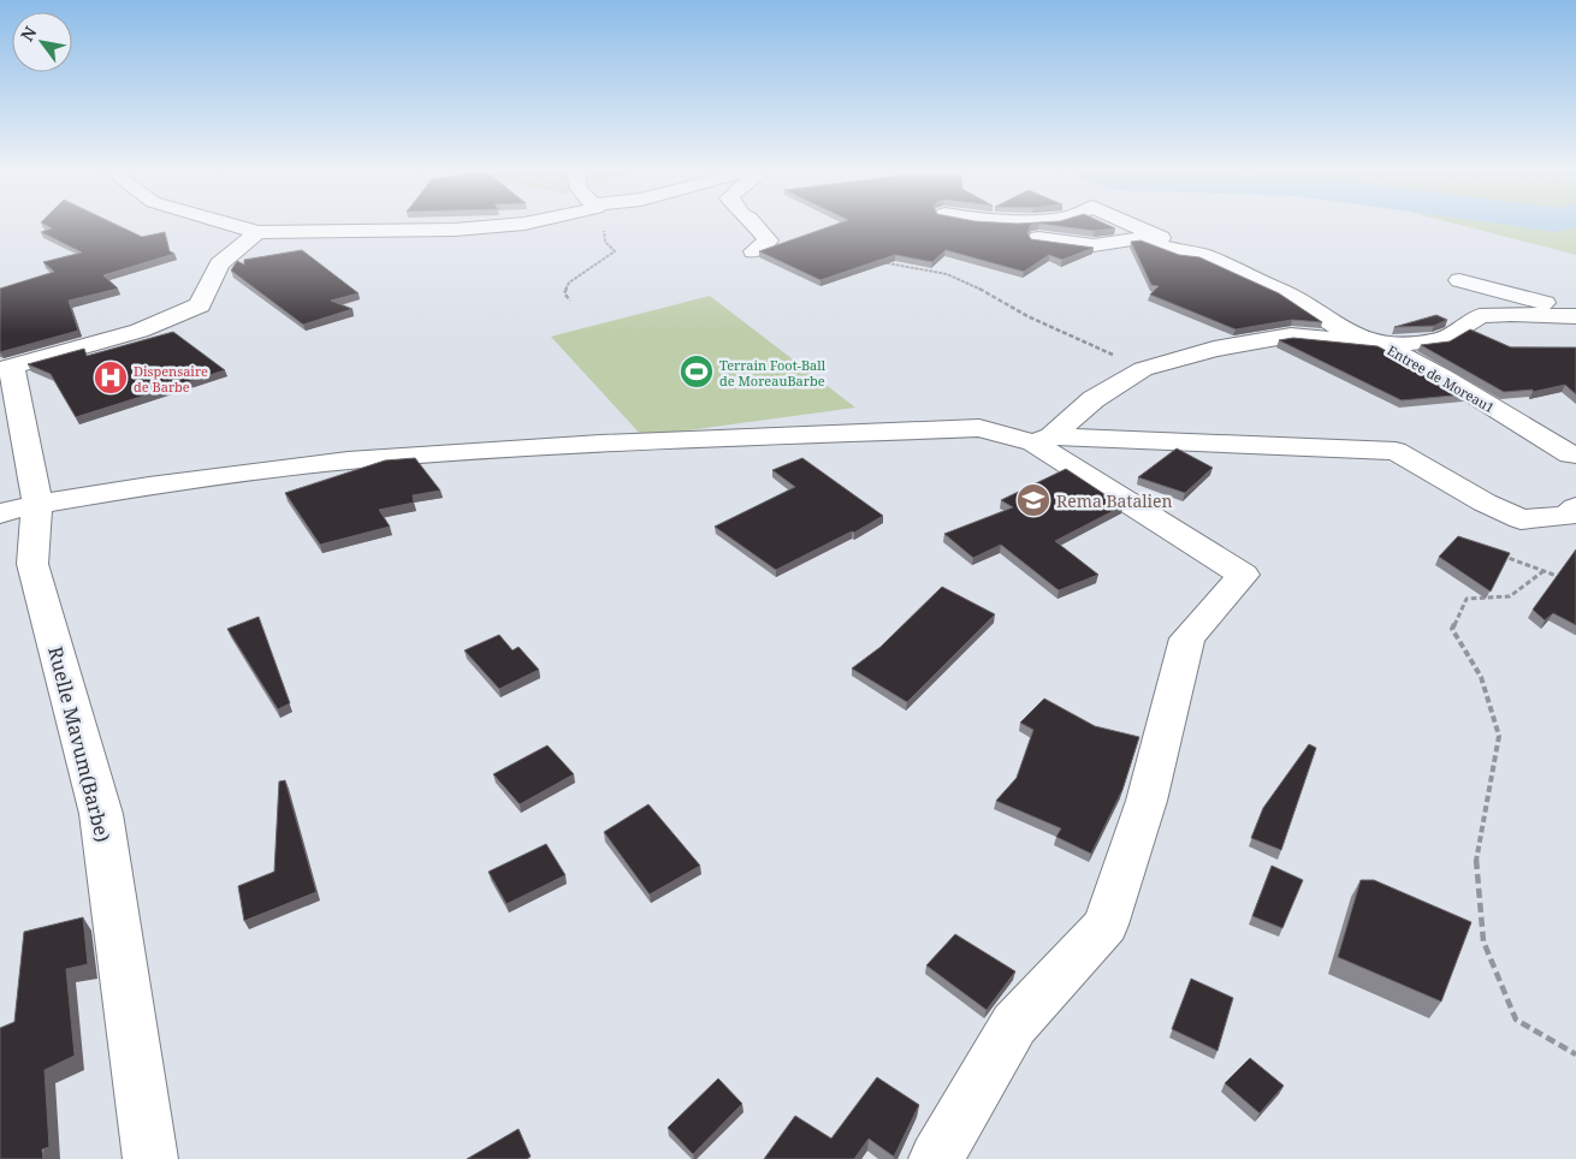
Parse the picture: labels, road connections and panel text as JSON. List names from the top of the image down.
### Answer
{
  "streets": {
    "street": ["Entree de Moreau1", "Ruelle Mavum(Barbe)"]
  },
  "places": {
    "sports": ["Terrain Foot-Ball de MoreauBarbe"],
    "hospital": ["Dispensaire de Barbe"],
    "school or university": ["Rema Batalien"]
  },
  "north": "top left"
}
